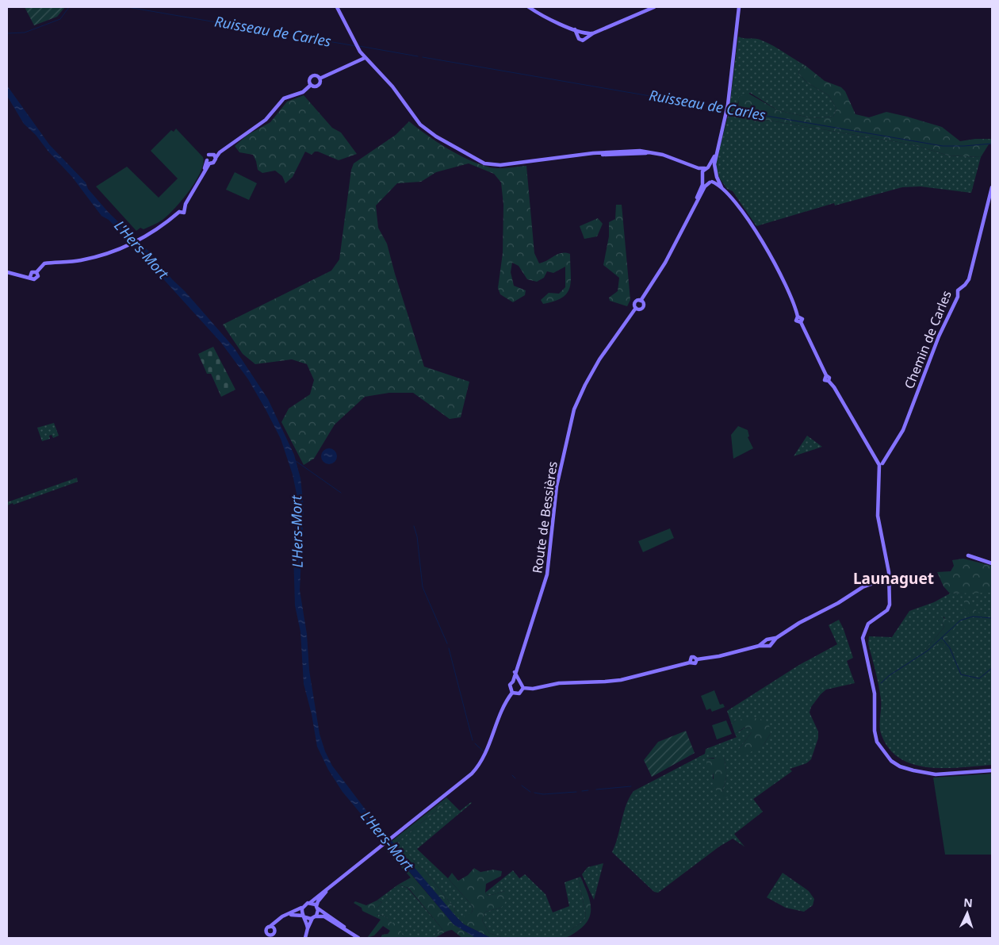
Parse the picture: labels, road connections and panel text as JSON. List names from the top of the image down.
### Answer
{
  "streets": {
    "street": ["Chemin de Carles", "Route de Bessières"]
  },
  "districts": ["Launaguet"],
  "water": ["Ruisseau de Carles", "L'Hers-Mort"],
  "north": "top"
}
